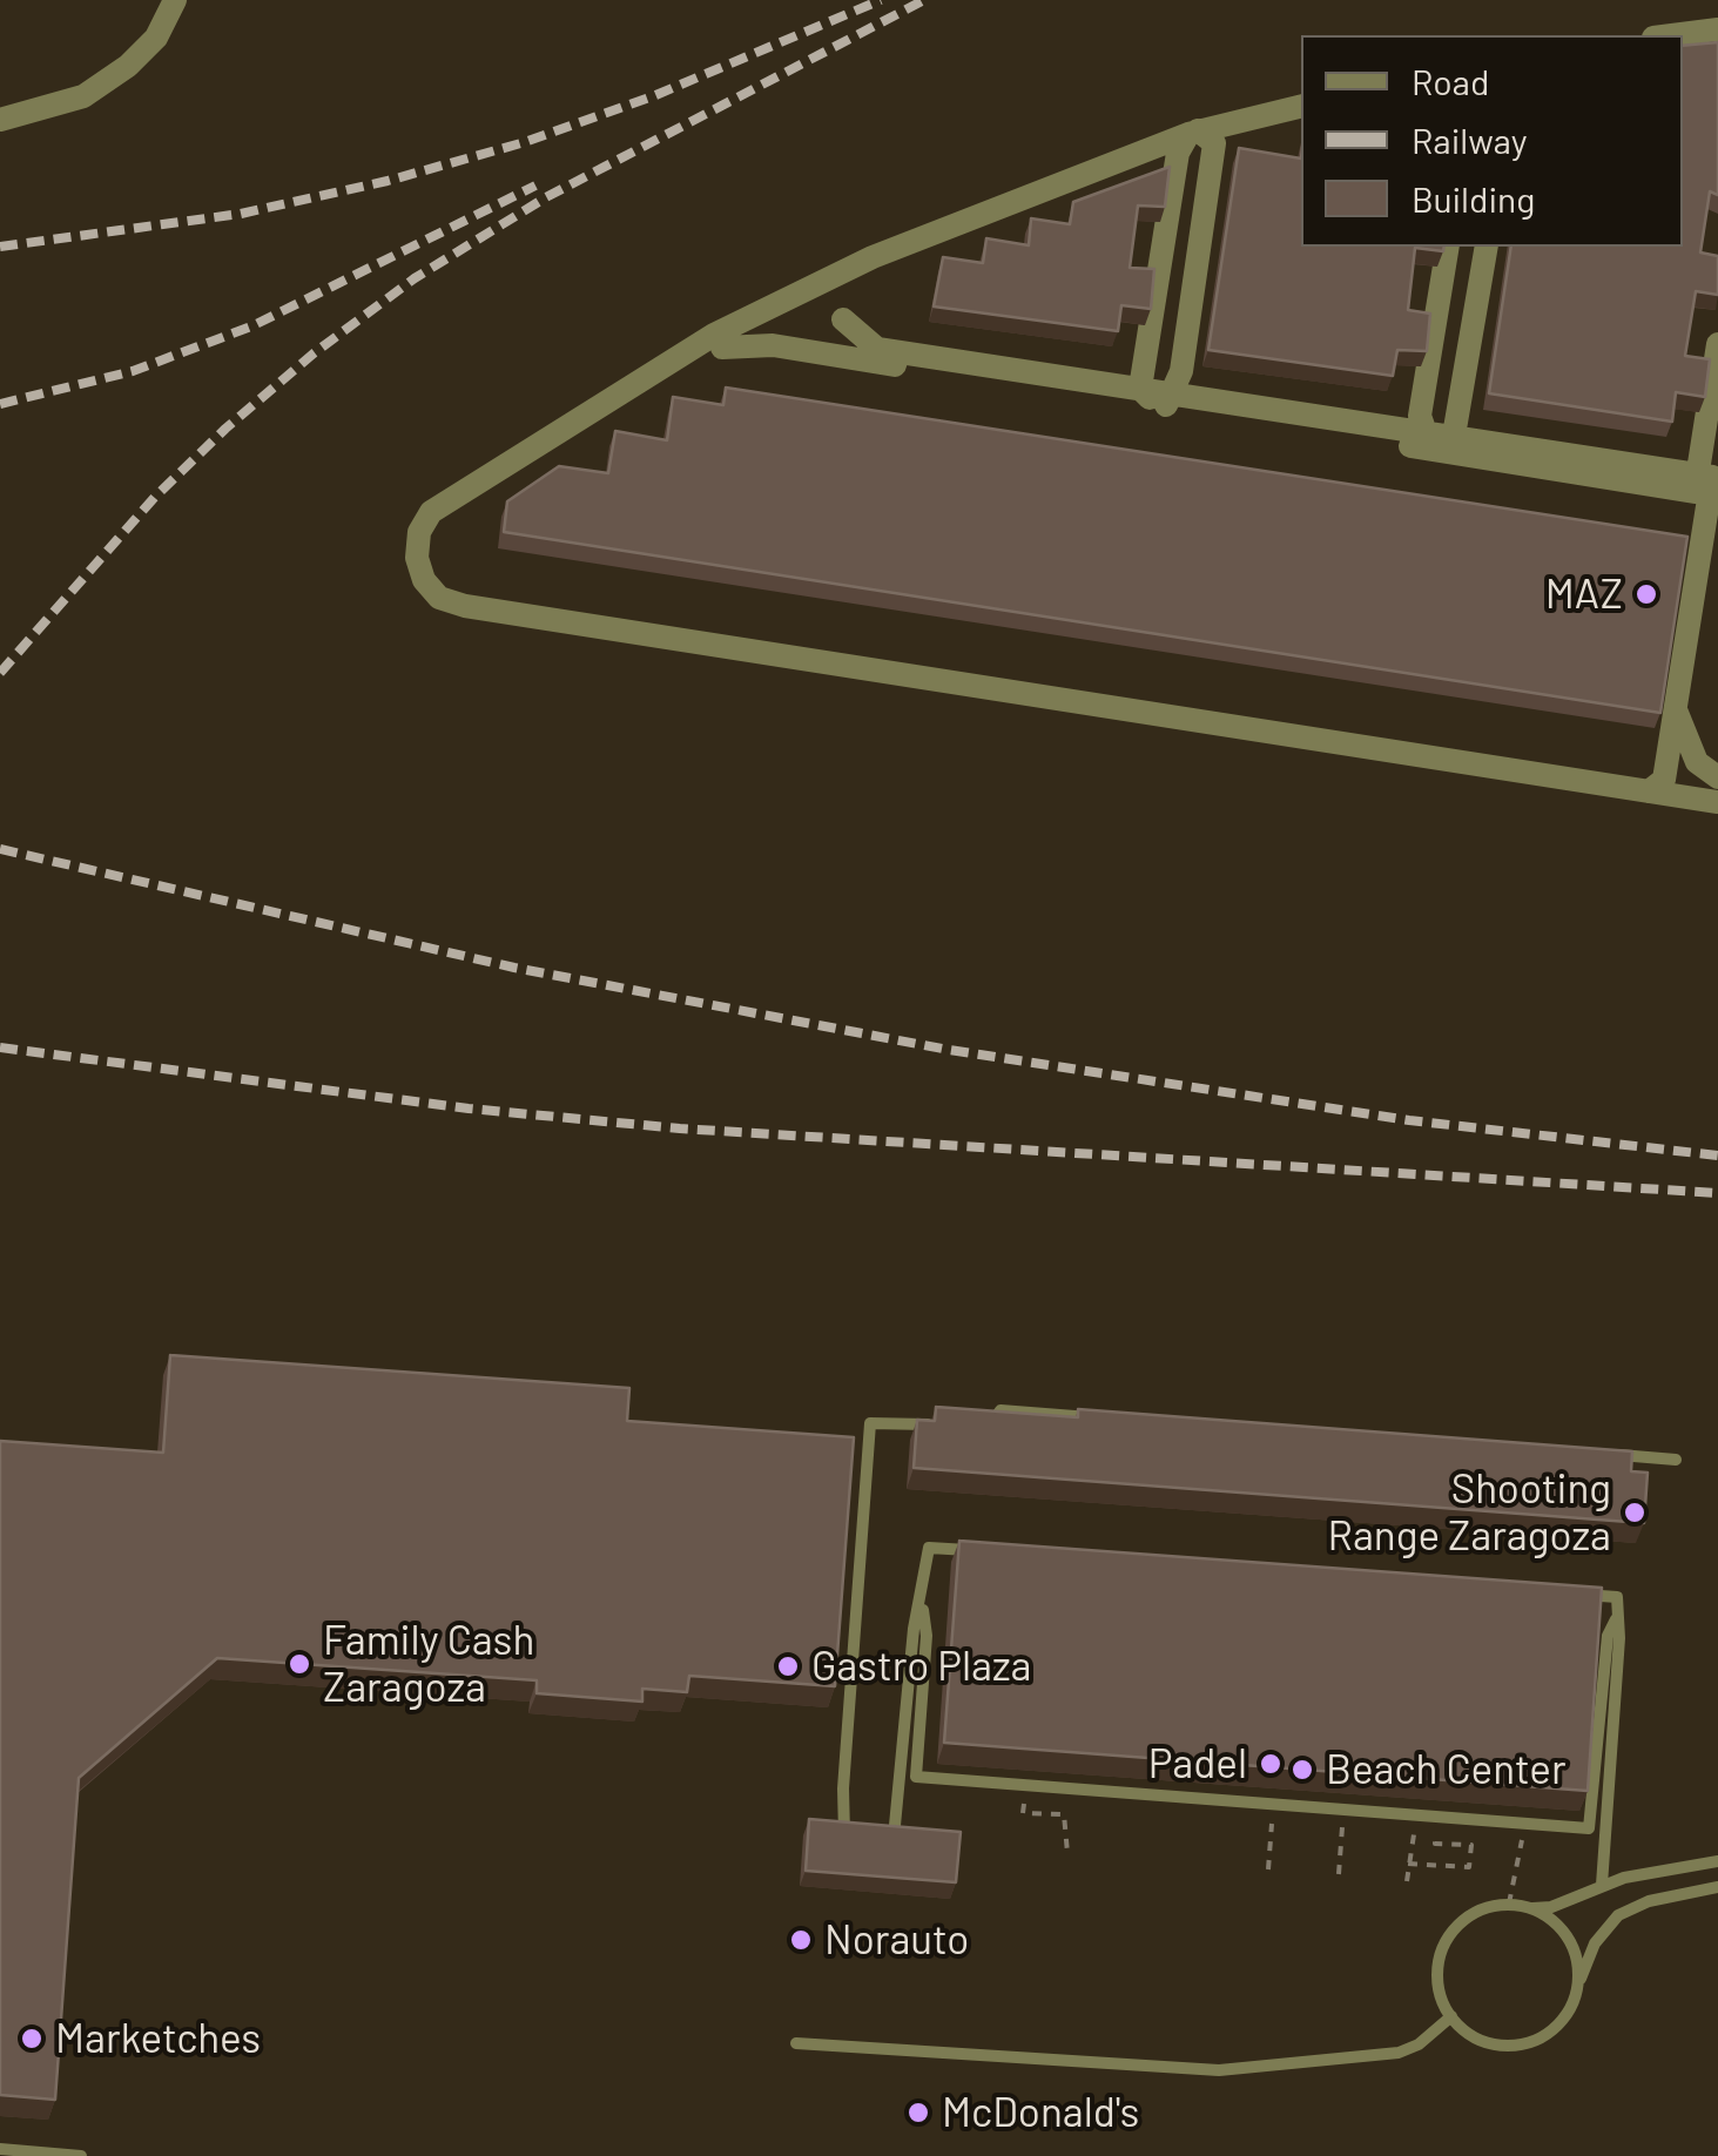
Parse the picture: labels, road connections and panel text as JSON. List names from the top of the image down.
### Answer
{
  "places": [
    "MAZ",
    "Shooting Range Zaragoza",
    "Family Cash Zaragoza",
    "Gastro Plaza",
    "Padel",
    "Beach Center",
    "Norauto",
    "Marketches",
    "McDonald's"
  ],
  "legend": ["Road", "Railway", "Building"]
}
